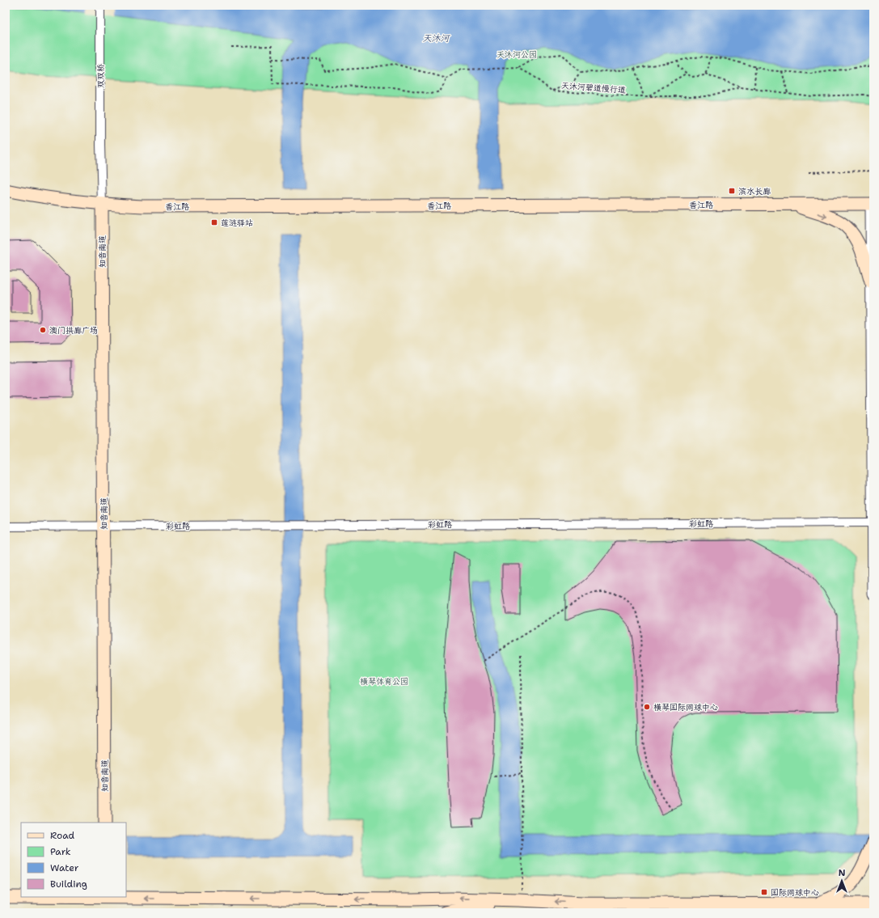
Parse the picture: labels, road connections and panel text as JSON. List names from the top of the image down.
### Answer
{
  "streets": {
    "main road": ["香江路", "知音南道"],
    "street": ["双双桥", "彩虹路"],
    "path": ["天沐河碧道慢行道"]
  },
  "crossings": [
    ["双双桥", "香江路"],
    ["双双桥", "知音南道"],
    ["香江路", "知音南道"],
    ["知音南道", "彩虹路"]
  ],
  "water": ["天沐河"],
  "parks": ["天沐河公园", "横琴体育公园"],
  "places": {
    "transit": ["滨水长廊", "莲涟驿站", "国际网球中心"],
    "other": ["澳门拱廊广场", "横琴国际网球中心"]
  },
  "legend": [
    "Road",
    "Park",
    "Water",
    "Building"
  ],
  "north": "top"
}
